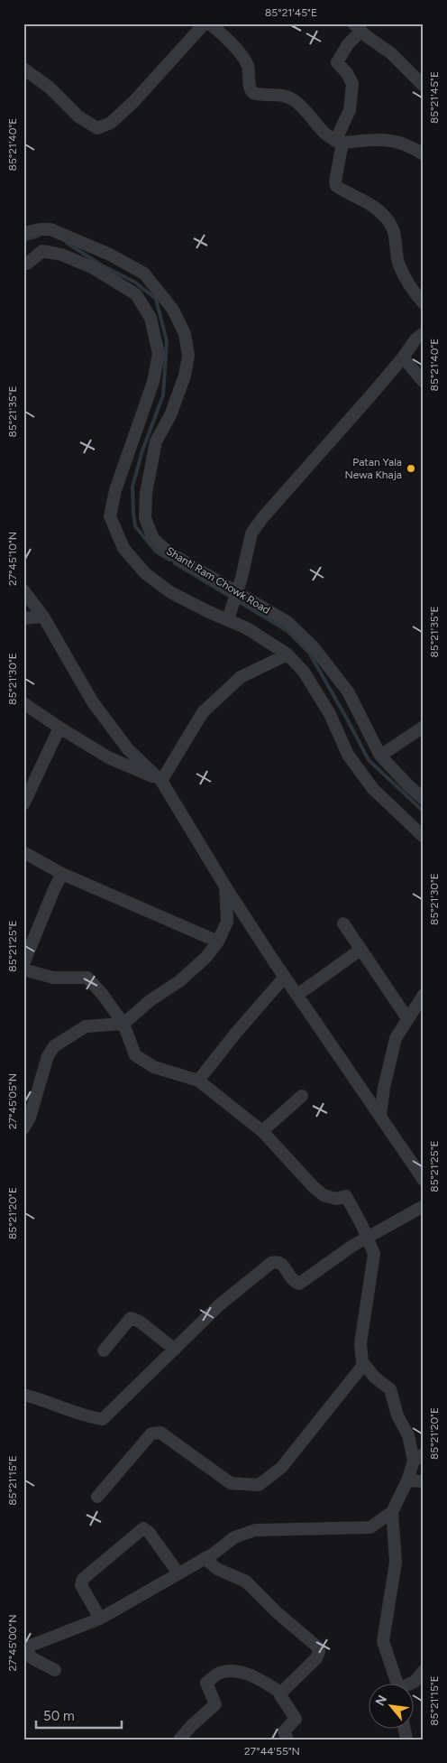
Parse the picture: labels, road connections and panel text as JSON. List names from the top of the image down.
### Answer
{
  "streets": {
    "street": ["Shanti Ram Chowk Road"]
  },
  "places": ["Patan Yala Newa Khaja"],
  "scale_bar": "50 m",
  "north": "top left",
  "coordinates": [
    "85°21'45\"E",
    "85°21'40\"E",
    "85°21'35\"E",
    "27°45'10\"N",
    "85°21'30\"E",
    "85°21'25\"E",
    "27°45'05\"N",
    "85°21'20\"E",
    "85°21'15\"E",
    "27°45'00\"N",
    "27°44'55\"N"
  ]
}
